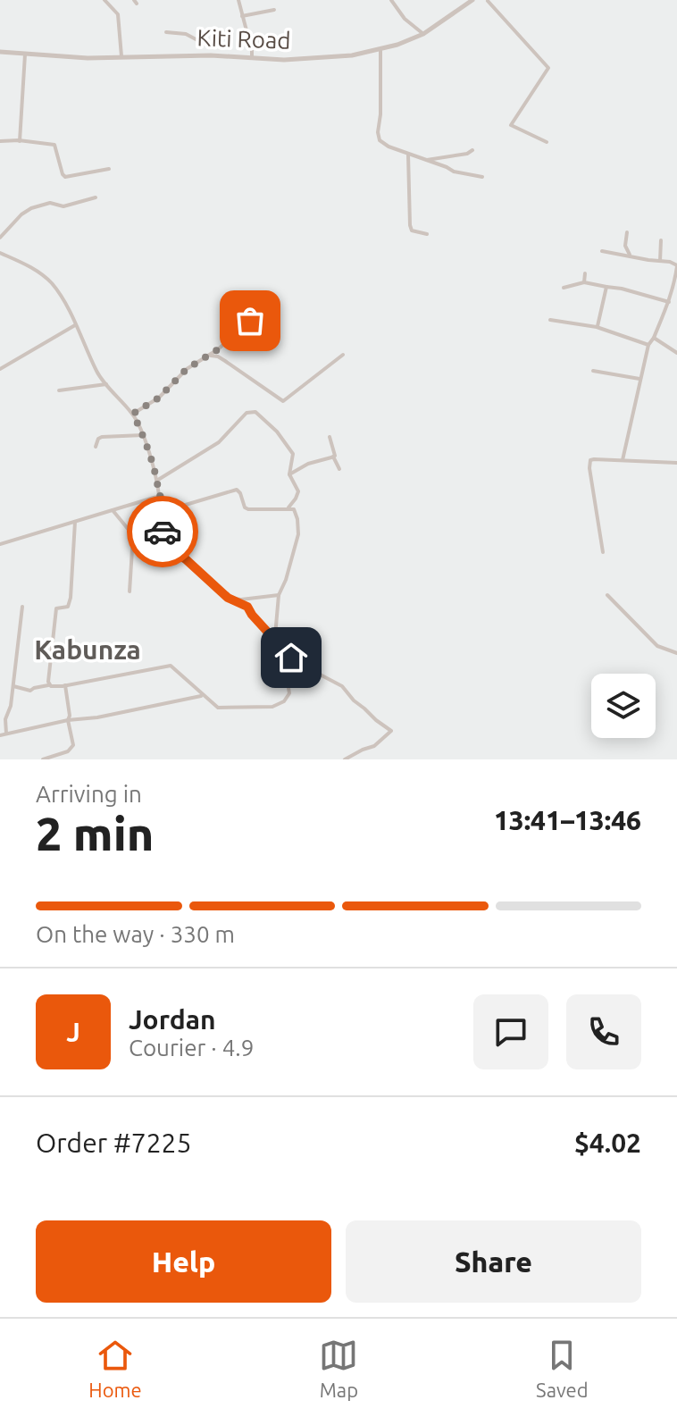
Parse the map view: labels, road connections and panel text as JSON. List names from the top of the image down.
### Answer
{
  "streets": {
    "street": ["Kiti Road"]
  },
  "districts": ["Kabunza"],
  "page": {
    "heading": ["2 min", "Arriving in", "13:41–13:46"],
    "panel": [
      "Jordan",
      "Courier · 4.9",
      "Order #7225",
      "$4.02"
    ],
    "bar": "On the way · 330 m",
    "round": "J",
    "buttons": ["Help", "Share"],
    "tabs": ["Home", "Map", "Saved"]
  }
}
